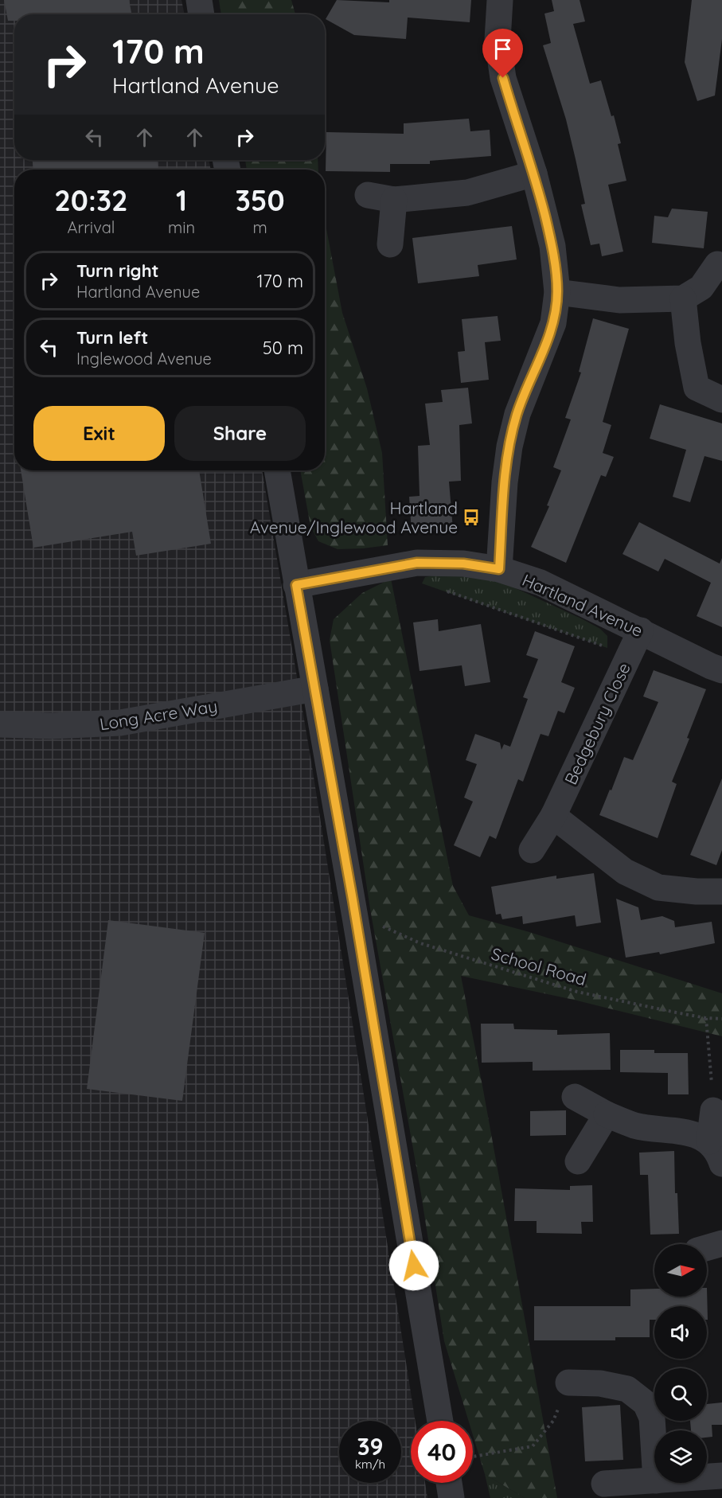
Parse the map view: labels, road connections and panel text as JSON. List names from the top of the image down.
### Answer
{
  "streets": {
    "street": ["Hartland Avenue", "Long Acre Way", "Bedgebury Close"],
    "path": ["School Road"]
  },
  "crossings": [
    ["Hartland Avenue", "Bedgebury Close"]
  ],
  "places": {
    "bus stop": ["Hartland Avenue/Inglewood Avenue"]
  },
  "north": "right",
  "page": {
    "turn": ["170 m", "Hartland Avenue"],
    "eta": [
      "20:32",
      "Arrival",
      "1",
      "min",
      "350",
      "m"
    ],
    "list": [
      {
        "name": "Turn right",
        "note": "Hartland Avenue",
        "value": "170 m"
      },
      {
        "name": "Turn left",
        "note": "Inglewood Avenue",
        "value": "50 m"
      }
    ],
    "buttons": ["Exit", "Share"],
    "speed": "39 km/h",
    "limit": "40"
  }
}
